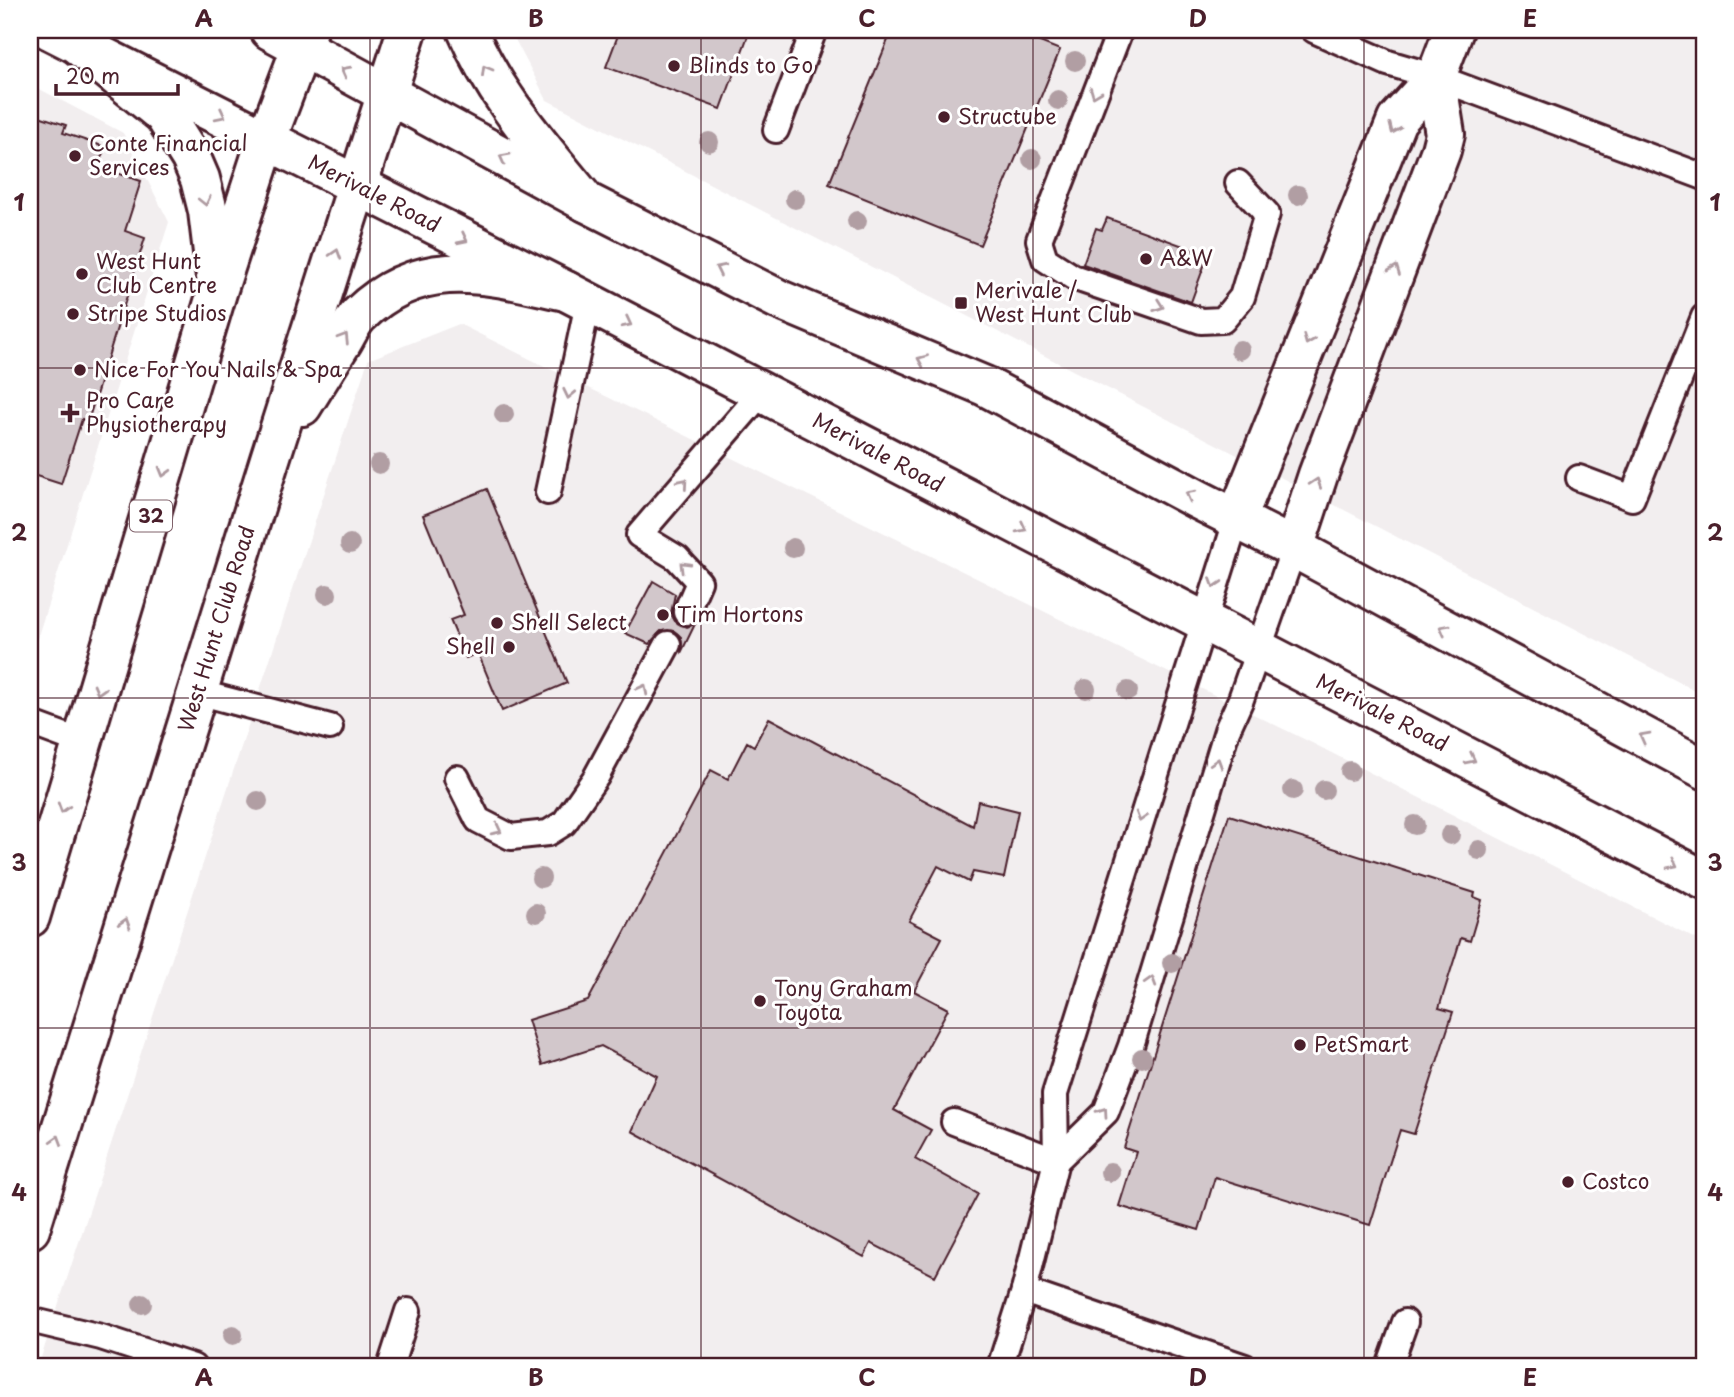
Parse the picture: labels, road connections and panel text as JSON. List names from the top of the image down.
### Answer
{
  "streets": {
    "main road": ["Merivale Road", "32", "West Hunt Club Road"]
  },
  "crossings": [
    ["Merivale Road", "32"],
    ["Merivale Road", "West Hunt Club Road"]
  ],
  "places": {
    "other": [
      "Blinds to Go",
      "Structube",
      "Conte Financial Services",
      "A&W",
      "West Hunt Club Centre",
      "Stripe Studios",
      "Nice For You Nails & Spa",
      "Tim Hortons",
      "Shell Select",
      "Shell",
      "Tony Graham Toyota",
      "PetSmart",
      "Costco"
    ],
    "transit": ["Merivale / West Hunt Club"],
    "health": ["Pro Care Physiotherapy"]
  },
  "scale_bar": "20 m",
  "grid": {
    "columns": [
      "A",
      "B",
      "C",
      "D",
      "E"
    ],
    "rows": [
      "1",
      "2",
      "3",
      "4"
    ]
  }
}
